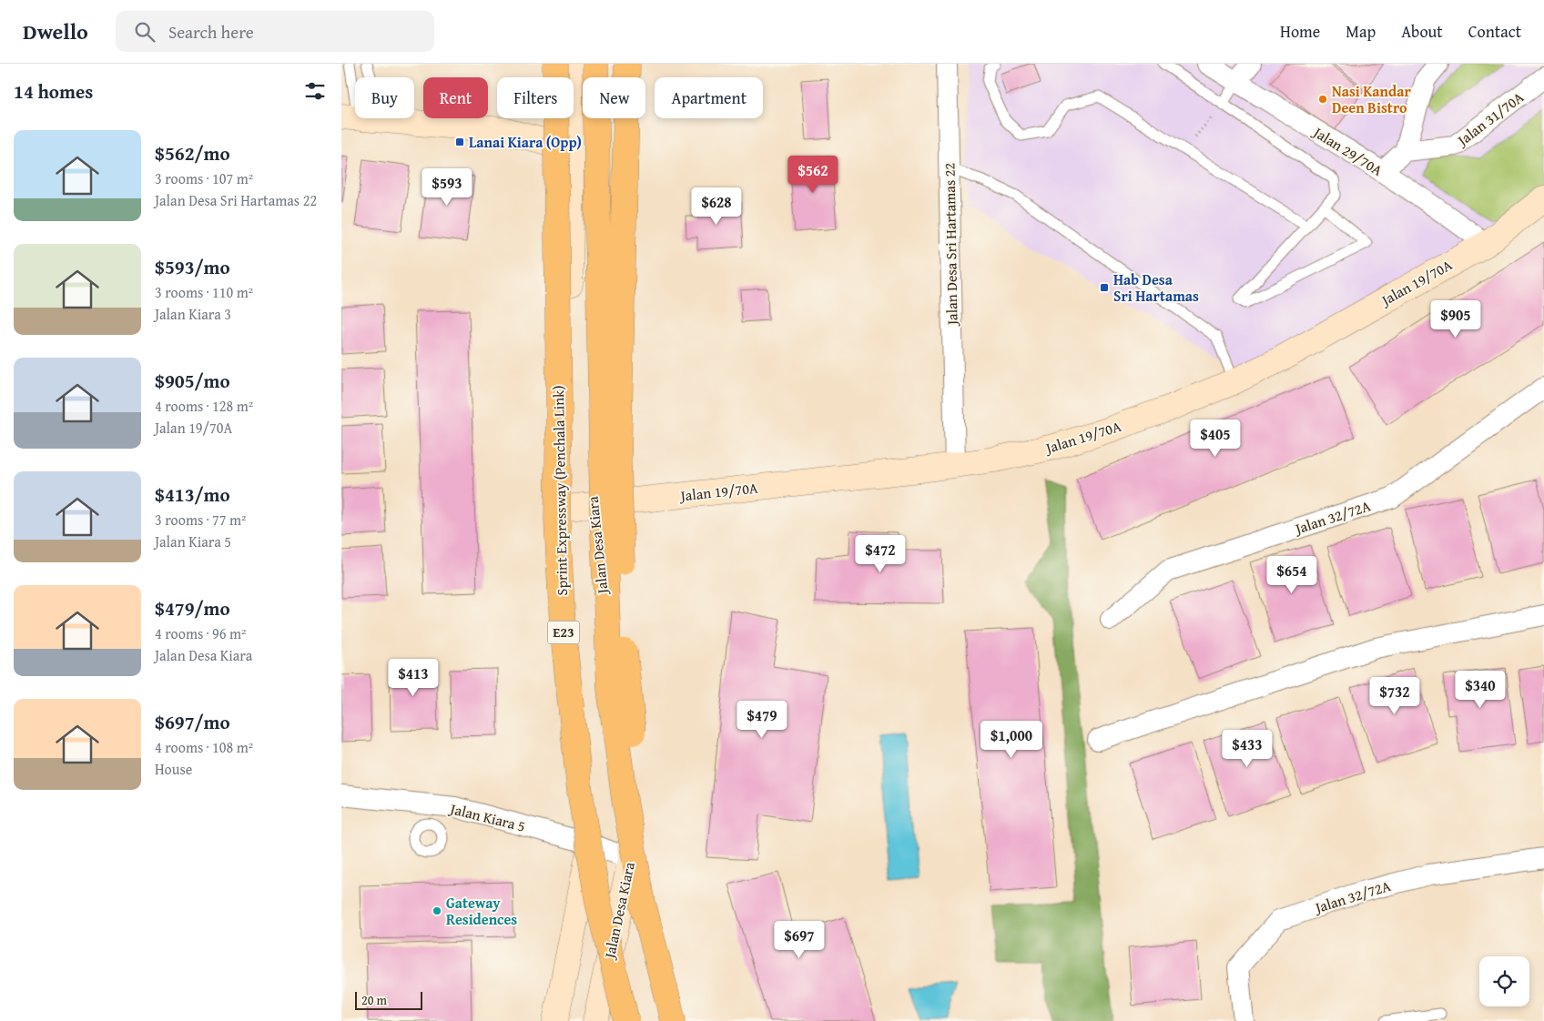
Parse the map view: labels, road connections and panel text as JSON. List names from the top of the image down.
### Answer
{
  "streets": {
    "highway": ["Sprint Expressway (Penchala Link)", "E23"],
    "main road": ["Jalan 19/70A", "Jalan Desa Kiara"],
    "street": [
      "Jalan 31/70A",
      "Jalan 29/70A",
      "Jalan Desa Sri Hartamas 22",
      "Jalan 32/72A",
      "Jalan Kiara 5"
    ]
  },
  "crossings": [
    ["Jalan 29/70A", "Jalan 19/70A"],
    ["Jalan Desa Sri Hartamas 22", "Jalan 19/70A"],
    ["Jalan 19/70A", "Jalan Desa Kiara"],
    ["Jalan Desa Kiara", "Jalan Kiara 5"]
  ],
  "places": {
    "other": ["Nasi Kandar Deen Bistro", "Gateway Residences"],
    "transit": ["Lanai Kiara (Opp)", "Hab Desa Sri Hartamas"]
  },
  "scale_bar": "20 m",
  "page": {
    "header": "Dwello",
    "search": "Search here",
    "nav": [
      "Home",
      "Map",
      "About",
      "Contact"
    ],
    "heading": "14 homes",
    "chip": [
      "Buy",
      "Rent",
      "Filters",
      "New",
      "Apartment"
    ],
    "list": [
      {
        "name": "$562/mo",
        "note": "3 rooms · 107 m² · Jalan Desa Sri Hartamas 22"
      },
      {
        "name": "$593/mo",
        "note": "3 rooms · 110 m² · Jalan Kiara 3"
      },
      {
        "name": "$905/mo",
        "note": "4 rooms · 128 m² · Jalan 19/70A"
      },
      {
        "name": "$413/mo",
        "note": "3 rooms · 77 m² · Jalan Kiara 5"
      },
      {
        "name": "$479/mo",
        "note": "4 rooms · 96 m² · Jalan Desa Kiara"
      },
      {
        "name": "$697/mo",
        "note": "4 rooms · 108 m² · House"
      }
    ],
    "price": [
      "$562",
      "$593",
      "$628",
      "$905",
      "$405",
      "$472",
      "$654",
      "$413",
      "$340",
      "$732",
      "$479",
      "$1,000",
      "$433",
      "$697"
    ],
    "scale": "20 m"
  }
}
